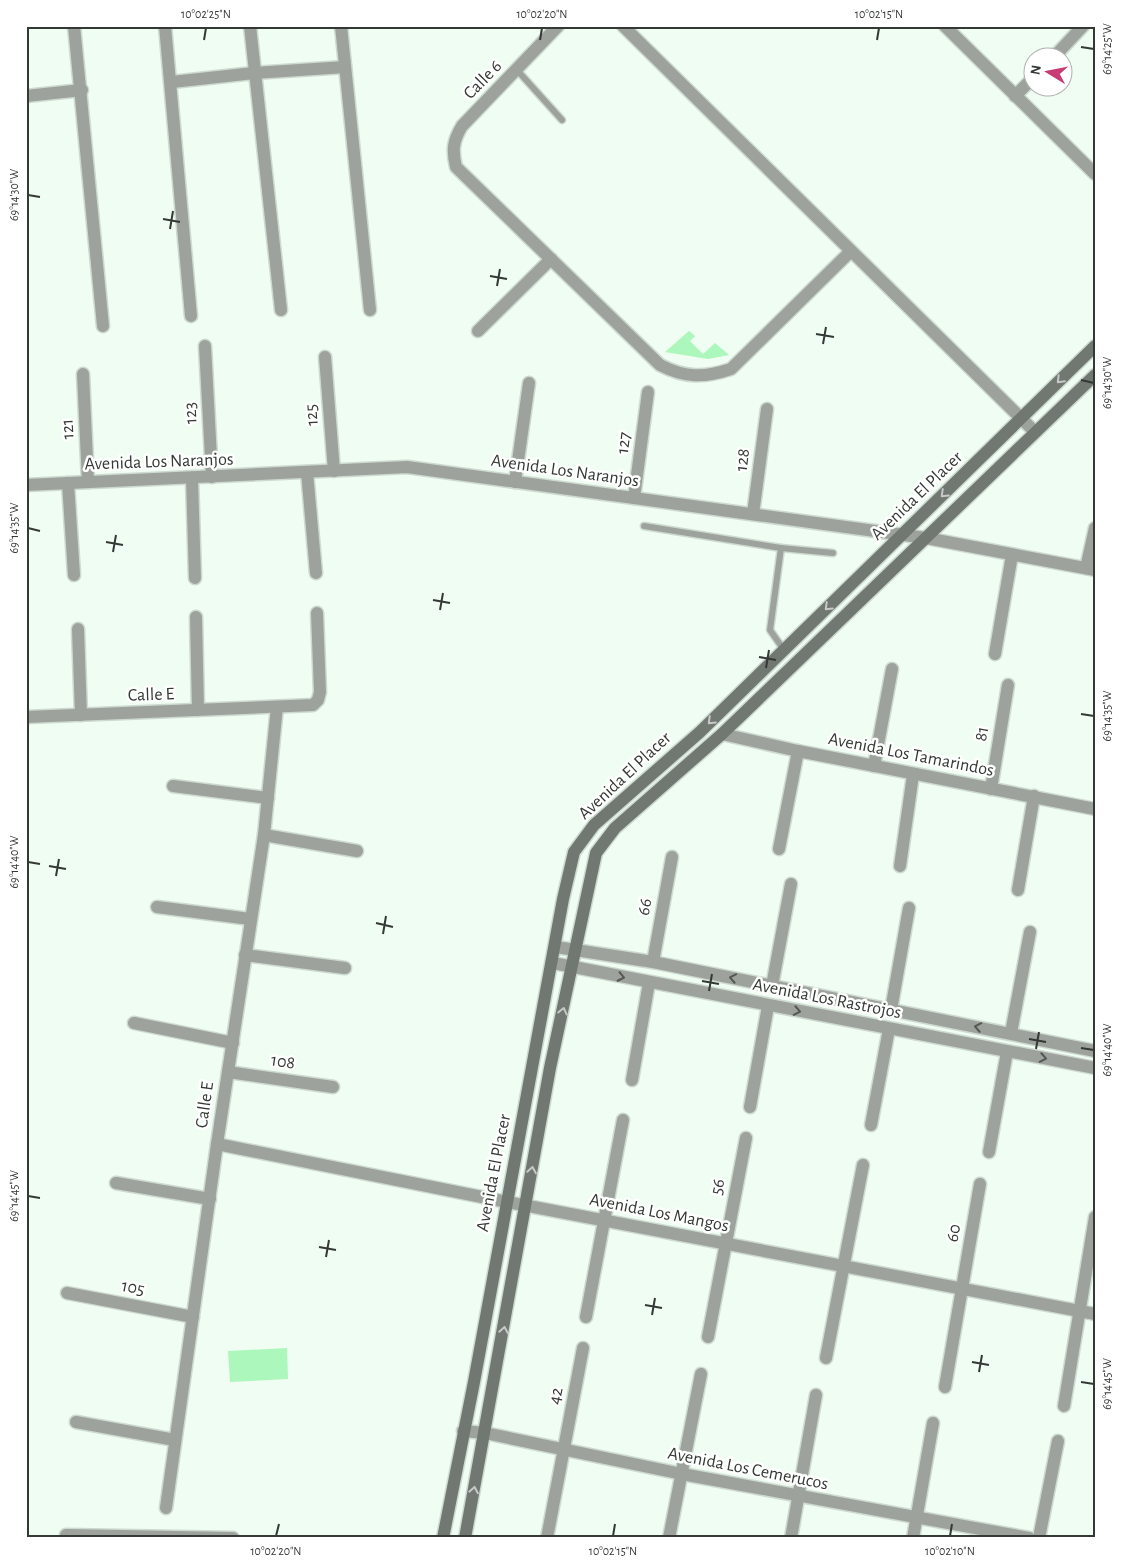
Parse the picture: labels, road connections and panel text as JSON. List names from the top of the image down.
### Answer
{
  "streets": {
    "street": [
      "Calle 6",
      "123",
      "125",
      "121",
      "127",
      "128",
      "Avenida Los Naranjos",
      "Avenida El Placer",
      "Calle E",
      "81",
      "Avenida Los Tamarindos",
      "66",
      "Avenida Los Rastrojos",
      "108",
      "56",
      "Avenida Los Mangos",
      "60",
      "105",
      "42",
      "Avenida Los Cemerucos"
    ]
  },
  "crossings": [
    ["123", "Avenida Los Naranjos"],
    ["125", "Avenida Los Naranjos"],
    ["121", "Avenida Los Naranjos"],
    ["127", "Avenida Los Naranjos"],
    ["128", "Avenida Los Naranjos"],
    ["Avenida Los Naranjos", "Avenida El Placer"],
    ["Avenida El Placer", "Avenida Los Tamarindos"],
    ["Avenida El Placer", "Avenida Los Rastrojos"],
    ["Avenida El Placer", "Avenida Los Mangos"],
    ["Avenida El Placer", "Avenida Los Cemerucos"],
    ["Calle E", "108"],
    ["Calle E", "Avenida Los Mangos"],
    ["Calle E", "105"],
    ["81", "Avenida Los Tamarindos"],
    ["66", "Avenida Los Rastrojos"],
    ["56", "Avenida Los Mangos"],
    ["Avenida Los Mangos", "60"],
    ["42", "Avenida Los Cemerucos"]
  ],
  "north": "left",
  "coordinates": [
    "10°02'25\"N",
    "10°02'20\"N",
    "10°02'15\"N",
    "69°14'25\"W",
    "69°14'30\"W",
    "69°14'35\"W",
    "69°14'40\"W",
    "69°14'45\"W",
    "10°02'10\"N"
  ]
}
